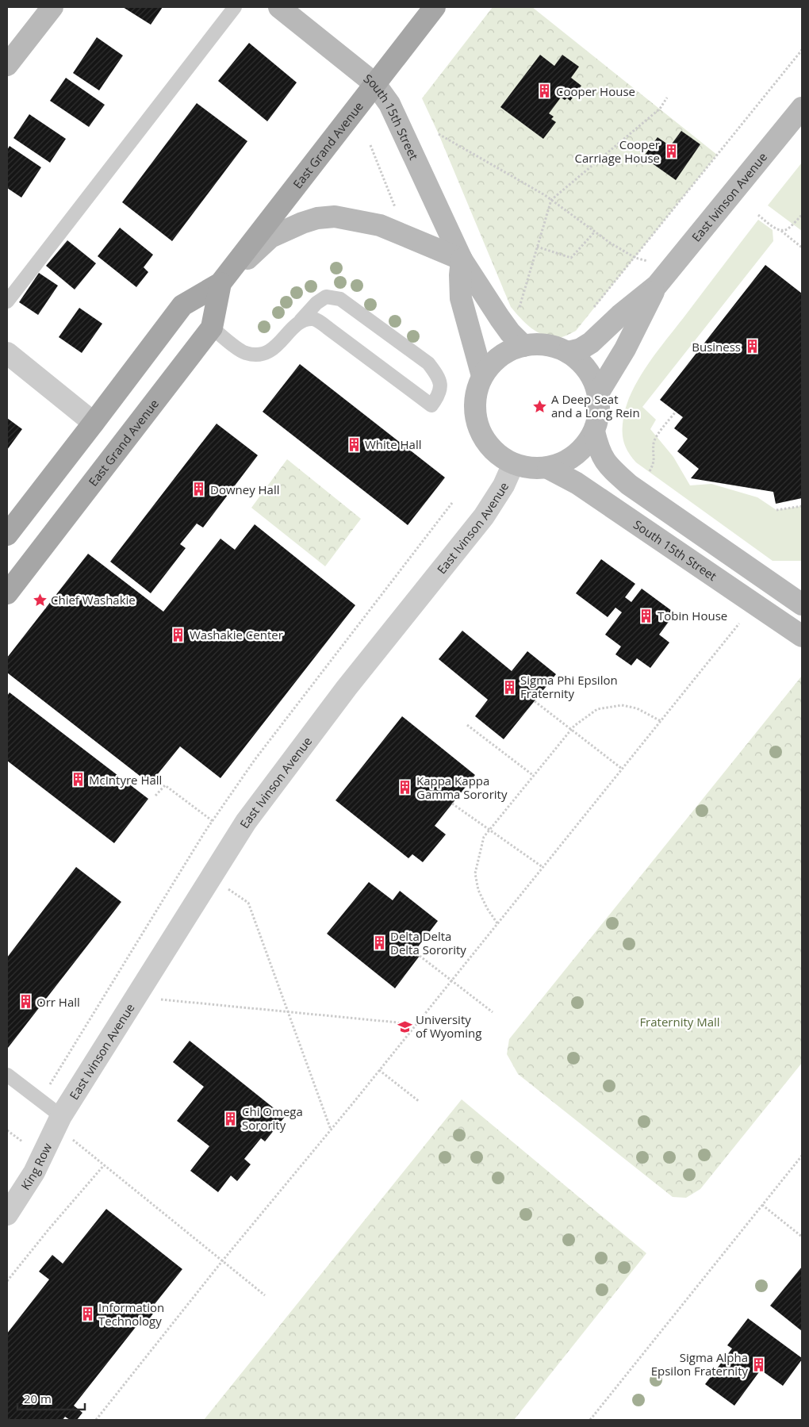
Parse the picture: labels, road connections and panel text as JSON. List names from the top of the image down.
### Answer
{
  "streets": {
    "main road": ["South 15th Street", "East Grand Avenue", "East Ivinson Avenue"],
    "street": ["King Row"]
  },
  "crossings": [
    ["South 15th Street", "East Grand Avenue"],
    ["South 15th Street", "East Ivinson Avenue"],
    ["East Ivinson Avenue", "King Row"]
  ],
  "parks": ["Fraternity Mall"],
  "places": {
    "building": [
      "Cooper House",
      "Cooper Carriage House",
      "Business",
      "White Hall",
      "Downey Hall",
      "Tobin House",
      "Washakie Center",
      "Sigma Phi Epsilon Fraternity",
      "McIntyre Hall",
      "Kappa Kappa Gamma Sorority",
      "Delta Delta Delta Sorority",
      "Orr Hall",
      "Chi Omega Sorority",
      "Information Technology",
      "Sigma Alpha Epsilon Fraternity"
    ],
    "place": ["A Deep Seat and a Long Rein", "Chief Washakie"],
    "school or university": ["University of Wyoming"]
  },
  "scale_bar": "20 m"
}
